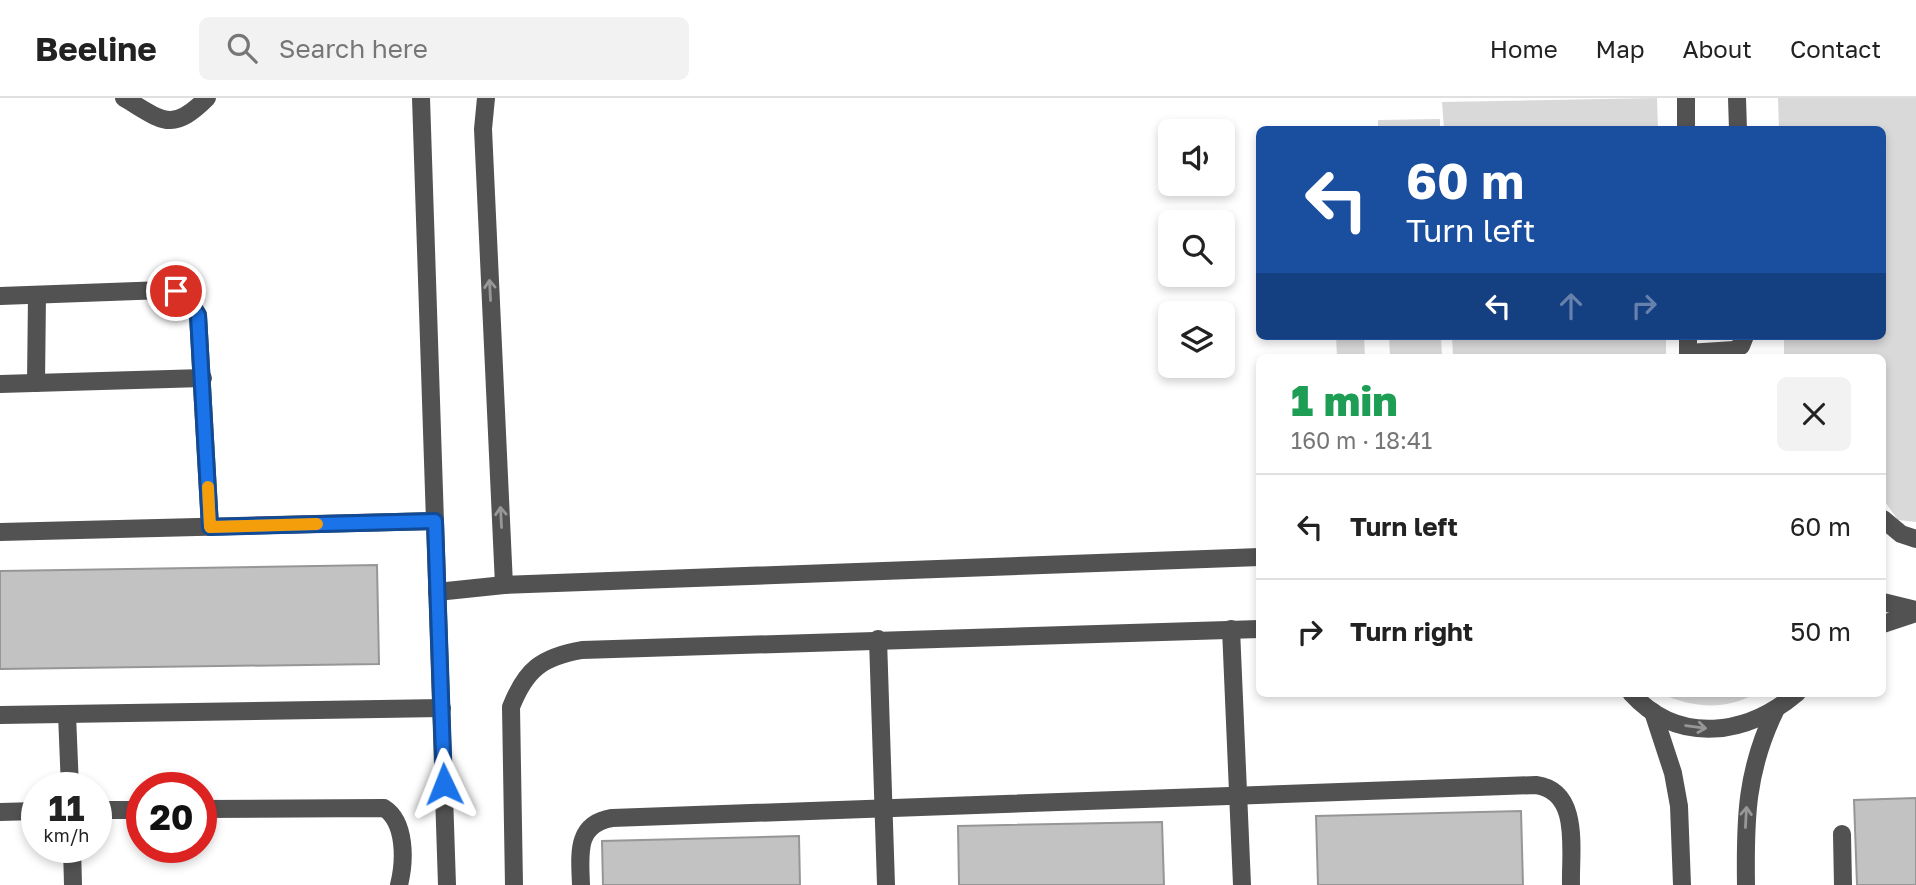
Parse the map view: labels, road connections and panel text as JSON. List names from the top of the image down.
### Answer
{
  "page": {
    "header": "Beeline",
    "search": "Search here",
    "nav": [
      "Home",
      "Map",
      "About",
      "Contact"
    ],
    "turn": ["60 m", "Turn left"],
    "heading": ["1 min", "160 m · 18:41"],
    "list": [
      {
        "name": "Turn left",
        "value": "60 m"
      },
      {
        "name": "Turn right",
        "value": "50 m"
      }
    ],
    "speed": "11 km/h",
    "limit": "20"
  }
}
